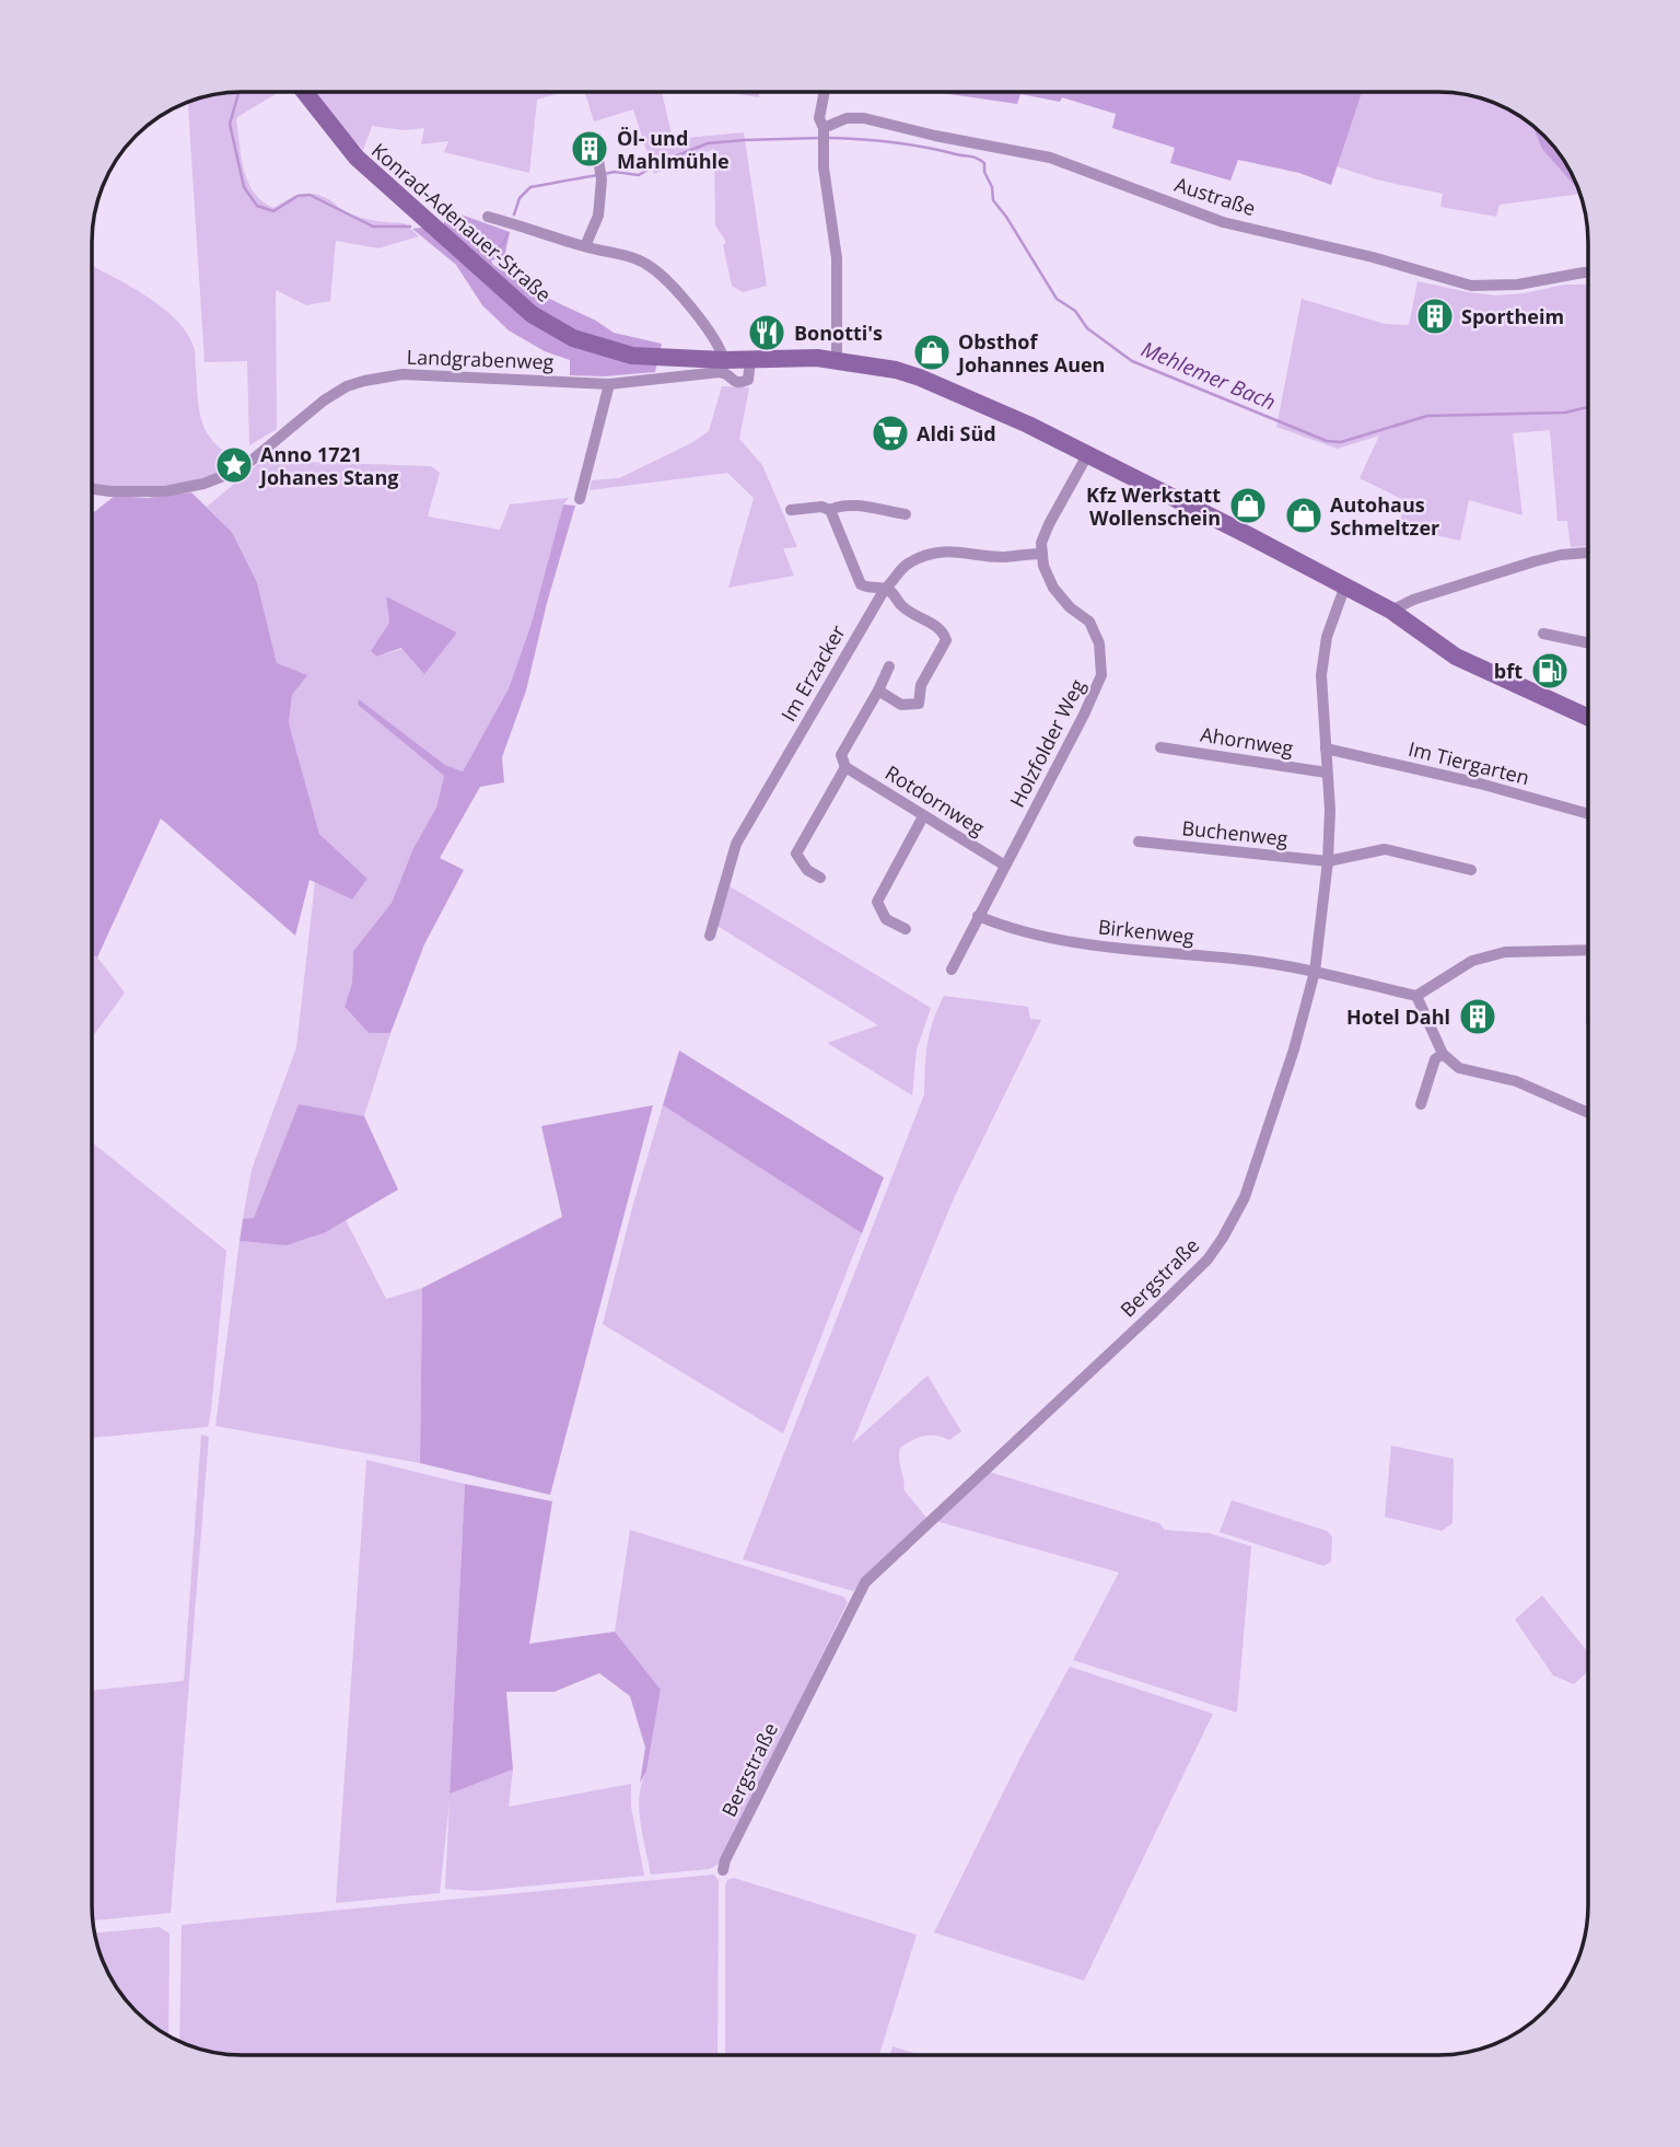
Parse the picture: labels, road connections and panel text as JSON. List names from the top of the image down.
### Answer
{
  "streets": {
    "main road": ["Konrad-Adenauer-Straße"],
    "street": [
      "Austraße",
      "Landgrabenweg",
      "Im Erzacker",
      "Ahornweg",
      "Holzfolder Weg",
      "Im Tiergarten",
      "Rotdornweg",
      "Buchenweg",
      "Birkenweg",
      "Bergstraße"
    ]
  },
  "crossings": [
    ["Konrad-Adenauer-Straße", "Landgrabenweg"],
    ["Konrad-Adenauer-Straße", "Bergstraße"],
    ["Im Erzacker", "Holzfolder Weg"],
    ["Ahornweg", "Bergstraße"],
    ["Holzfolder Weg", "Rotdornweg"],
    ["Holzfolder Weg", "Birkenweg"],
    ["Im Tiergarten", "Bergstraße"],
    ["Buchenweg", "Bergstraße"],
    ["Birkenweg", "Bergstraße"]
  ],
  "water": ["Mehlemer Bach"],
  "places": {
    "building": ["Öl- und Mahlmühle", "Sportheim", "Hotel Dahl"],
    "restaurant": ["Bonotti's"],
    "shop": ["Obsthof Johannes Auen", "Kfz Werkstatt Wollenschein", "Autohaus Schmeltzer"],
    "supermarket": ["Aldi Süd"],
    "place": ["Anno 1721 Johanes Stang"],
    "fuel station": ["bft"]
  }
}
